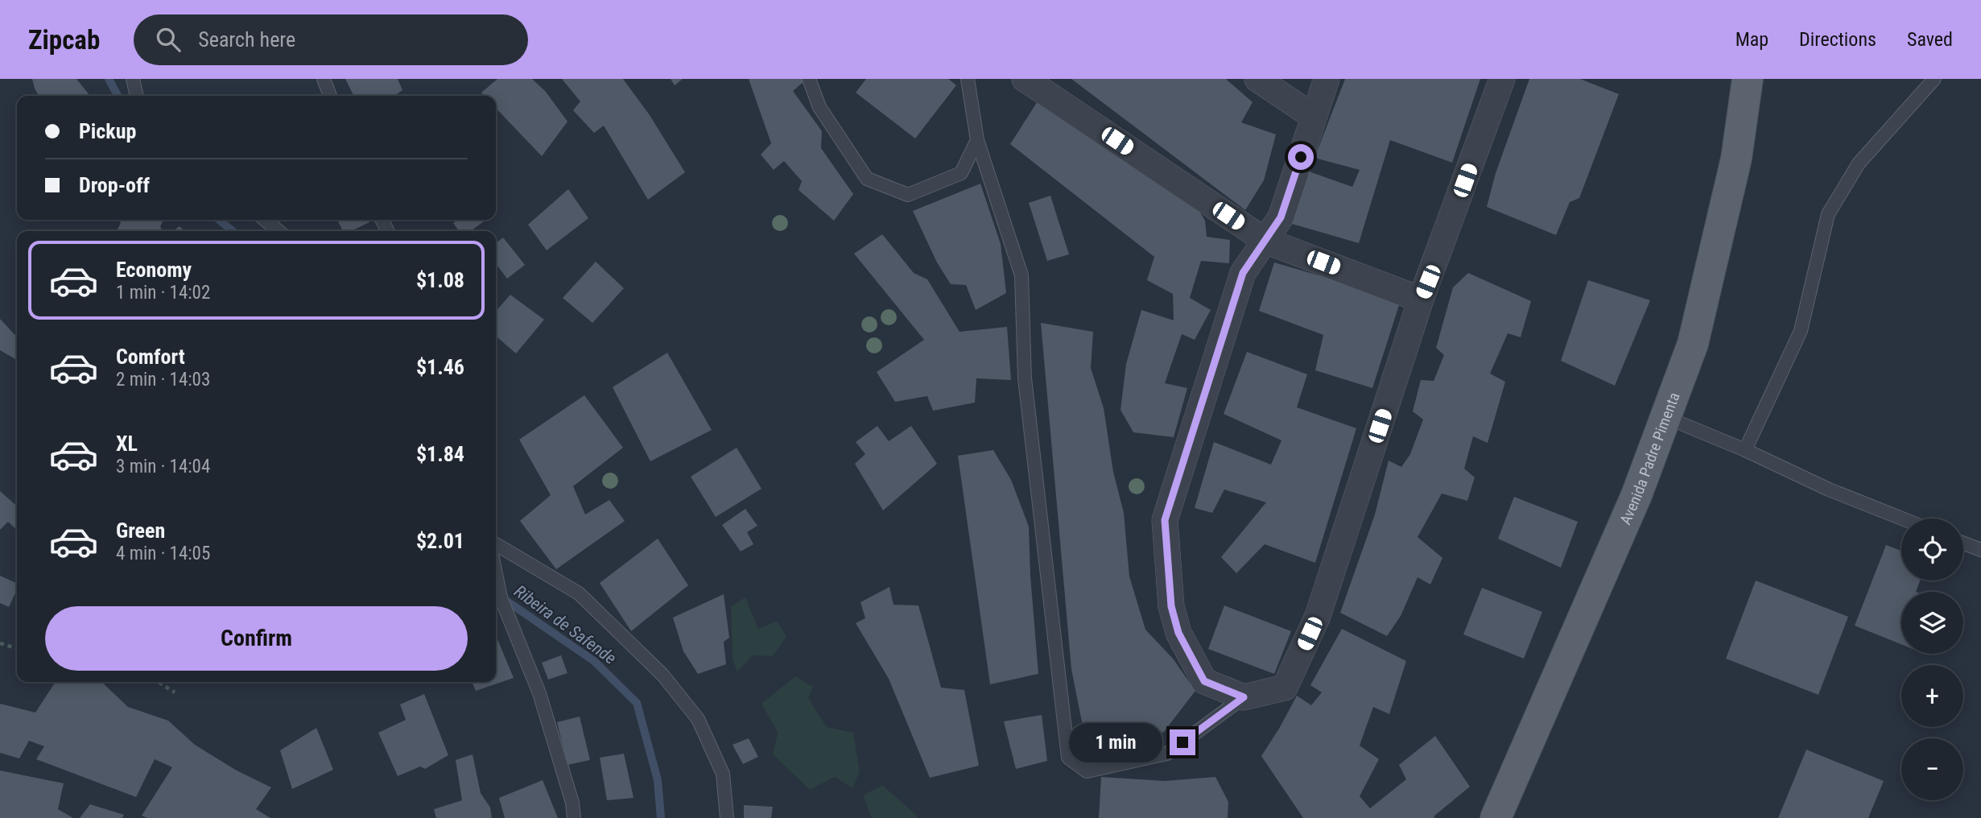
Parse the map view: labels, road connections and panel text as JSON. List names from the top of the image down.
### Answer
{
  "streets": {
    "main road": ["Avenida Padre Pimenta"]
  },
  "water": ["Ribeira de Safende"],
  "page": {
    "header": "Zipcab",
    "search": "Search here",
    "nav": ["Map", "Directions", "Saved"],
    "banner": ["Pickup", "Drop-off"],
    "list": [
      {
        "name": "Economy",
        "note": "1 min · 14:02",
        "value": "$1.08"
      },
      {
        "name": "Comfort",
        "note": "2 min · 14:03",
        "value": "$1.46"
      },
      {
        "name": "XL",
        "note": "3 min · 14:04",
        "value": "$1.84"
      },
      {
        "name": "Green",
        "note": "4 min · 14:05",
        "value": "$2.01"
      }
    ],
    "map_buttons": ["+", "−"],
    "buttons": "Confirm",
    "bubble": "1 min"
  }
}
